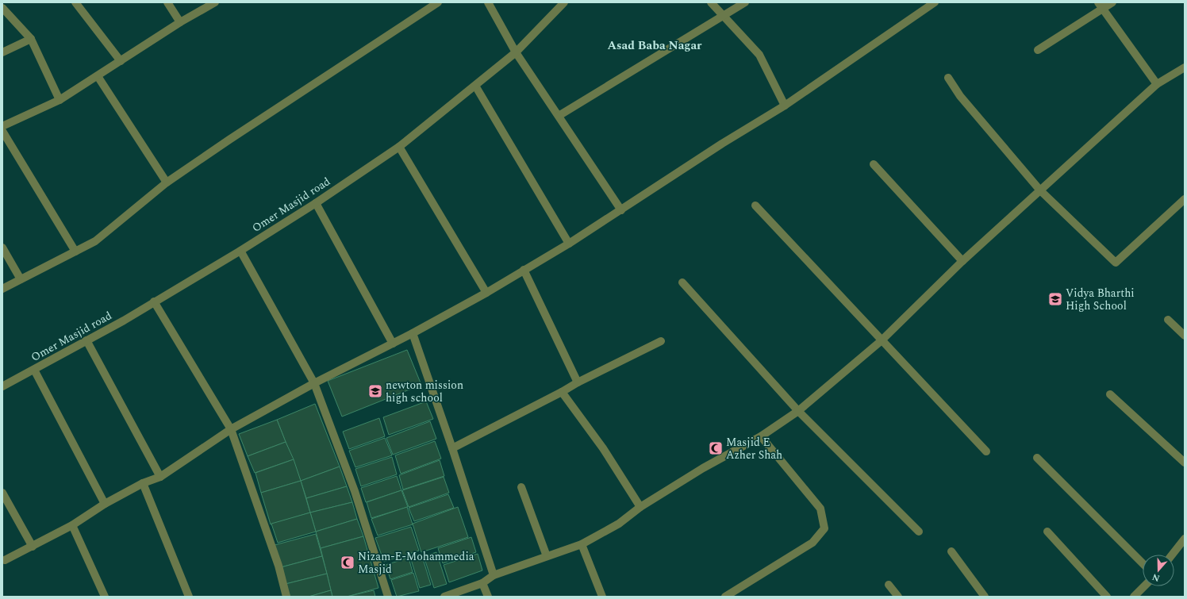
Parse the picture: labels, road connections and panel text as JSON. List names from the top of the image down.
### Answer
{
  "streets": {
    "street": ["Omer Masjid road"]
  },
  "districts": ["Asad Baba Nagar"],
  "places": {
    "school or university": ["Vidya Bharthi High School", "newton mission high school"],
    "mosque": ["Masjid E Azher Shah", "Nizam-E-Mohammedia Masjid"]
  },
  "north": "bottom"
}
